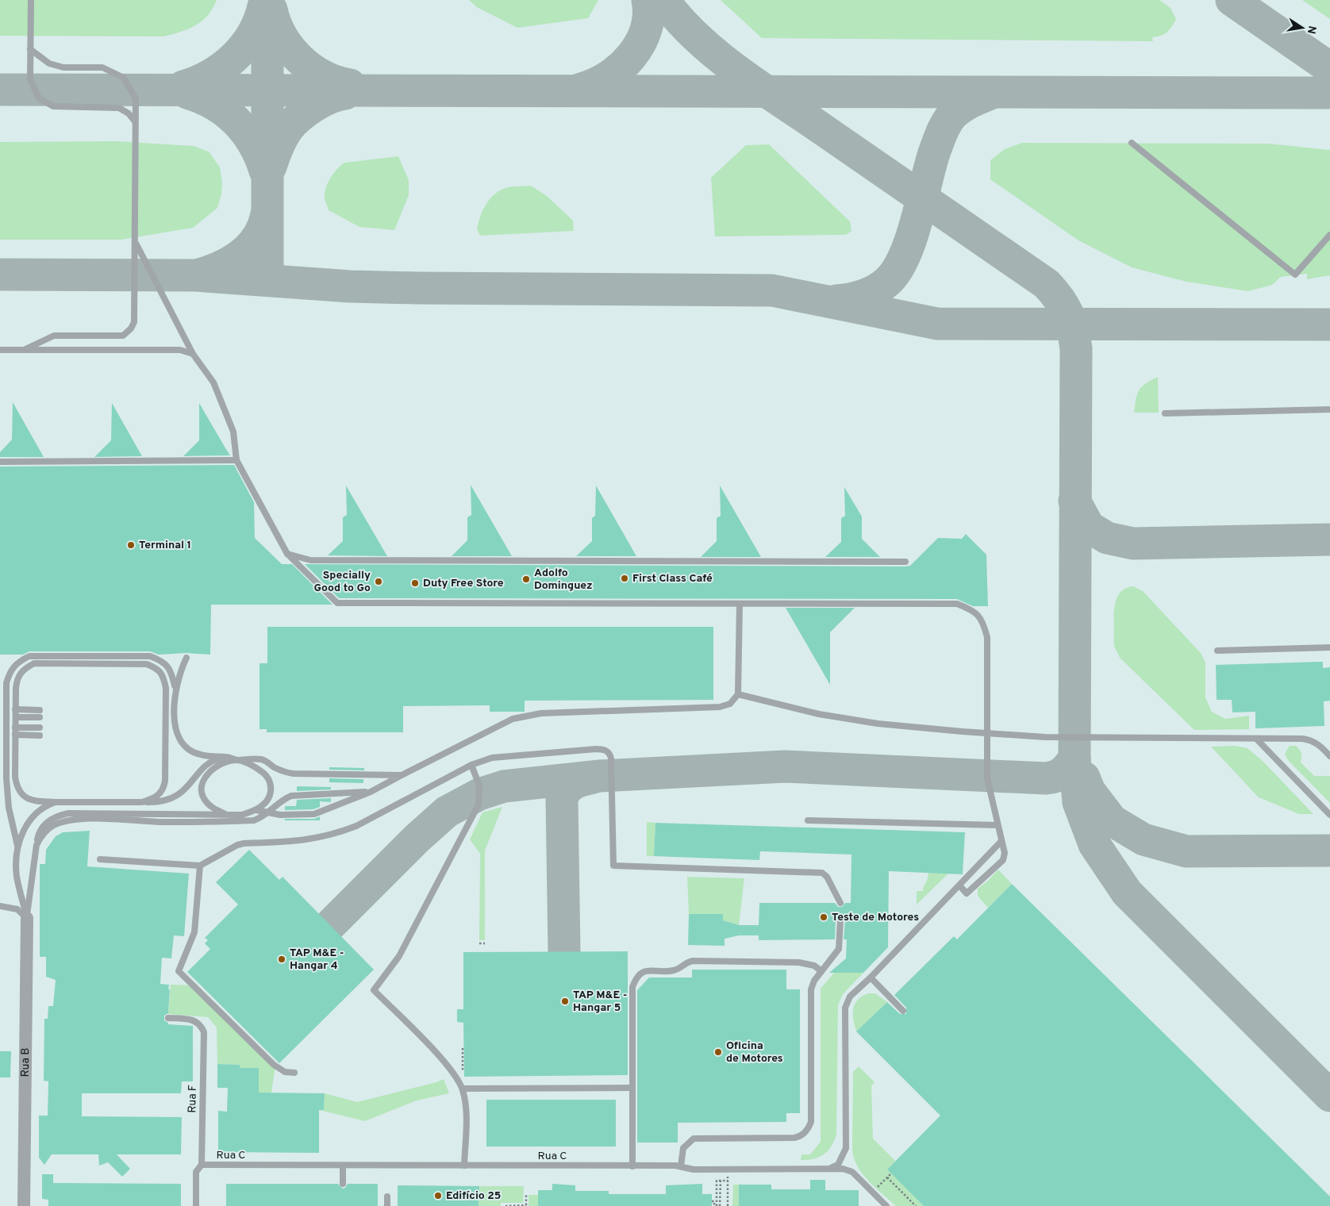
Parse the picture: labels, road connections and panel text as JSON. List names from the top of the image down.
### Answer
{
  "streets": {
    "street": ["Rua B"],
    "lane": ["Rua F", "Rua C"]
  },
  "crossings": [
    ["Rua F", "Rua C"]
  ],
  "places": [
    "Terminal 1",
    "First Class Café",
    "Adolfo Dominguez",
    "Specially Good to Go",
    "Duty Free Store",
    "Teste de Motores",
    "TAP M&E - Hangar 4",
    "TAP M&E - Hangar 5",
    "Oficina de Motores",
    "Edifício 25"
  ],
  "north": "right"
}
